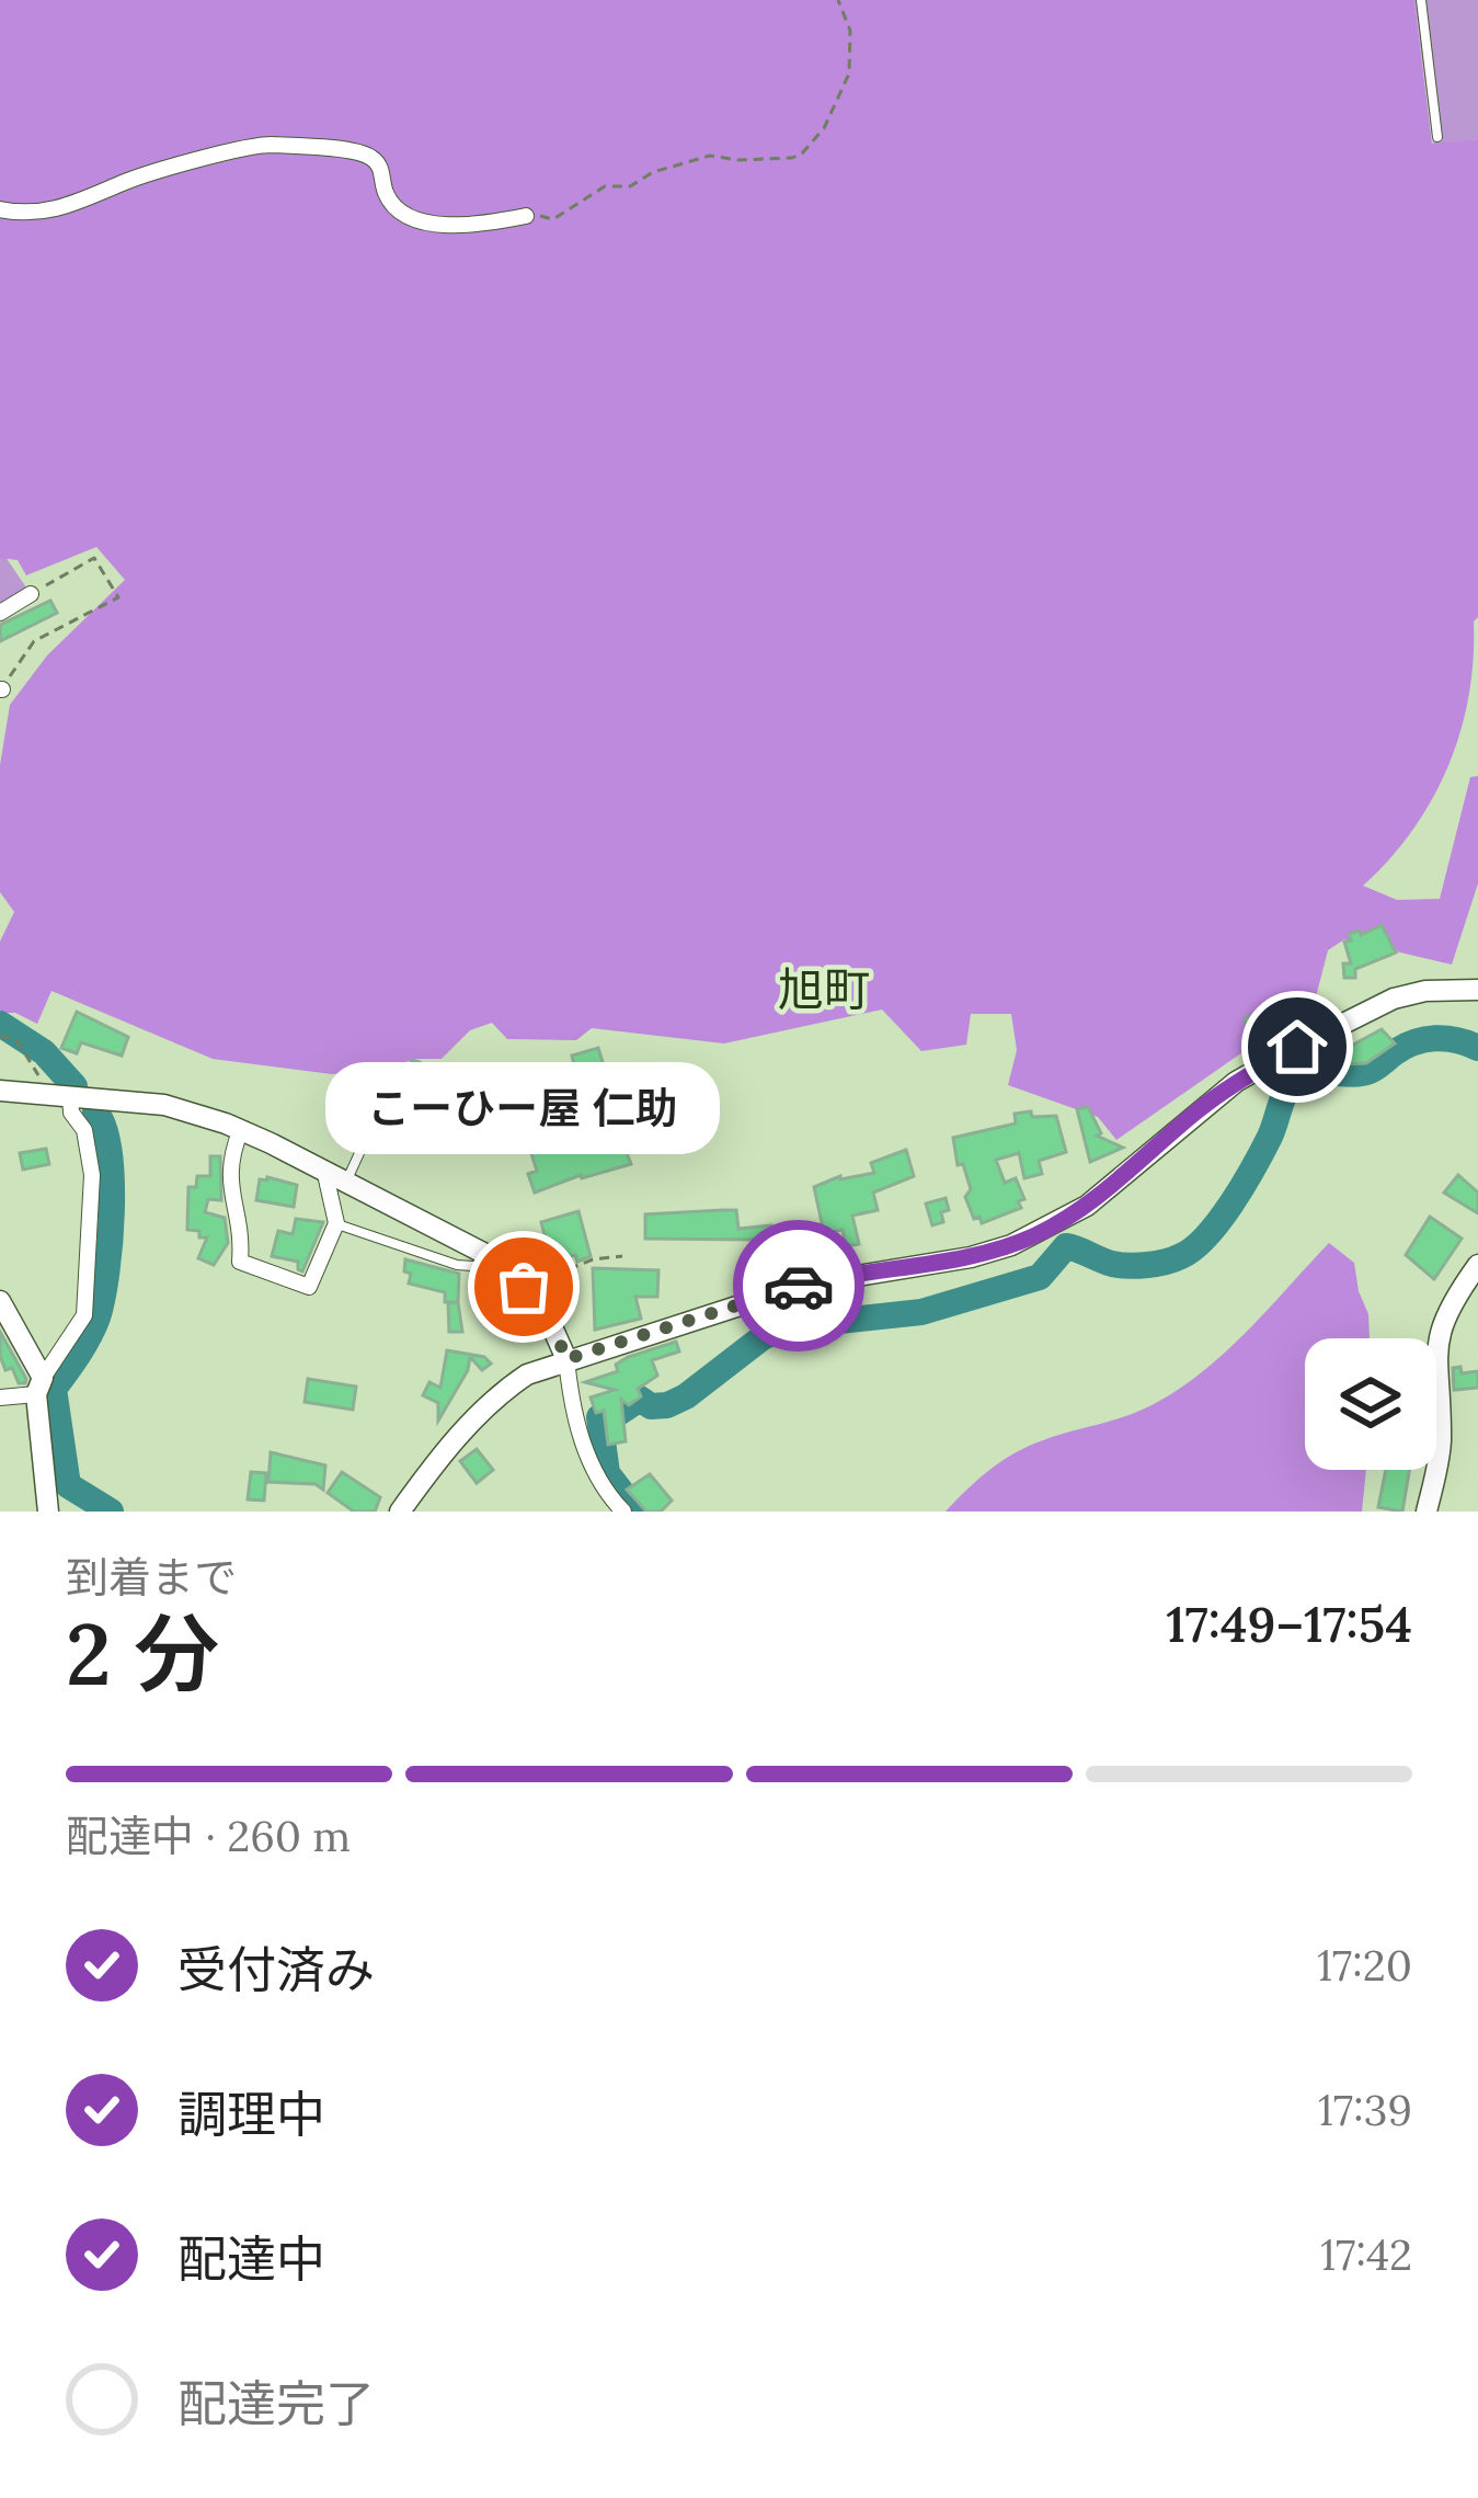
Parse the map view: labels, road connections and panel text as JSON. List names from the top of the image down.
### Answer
{
  "districts": ["旭町"],
  "places": ["こーひー屋 仁助"],
  "page": {
    "bubble": "こーひー屋 仁助",
    "heading": ["2 分", "到着まで", "17:49–17:54"],
    "bar": "配達中 · 260 m",
    "list": [
      ["受付済み", "17:20"],
      ["調理中", "17:39"],
      ["配達中", "17:42"],
      "配達完了"
    ]
  }
}
